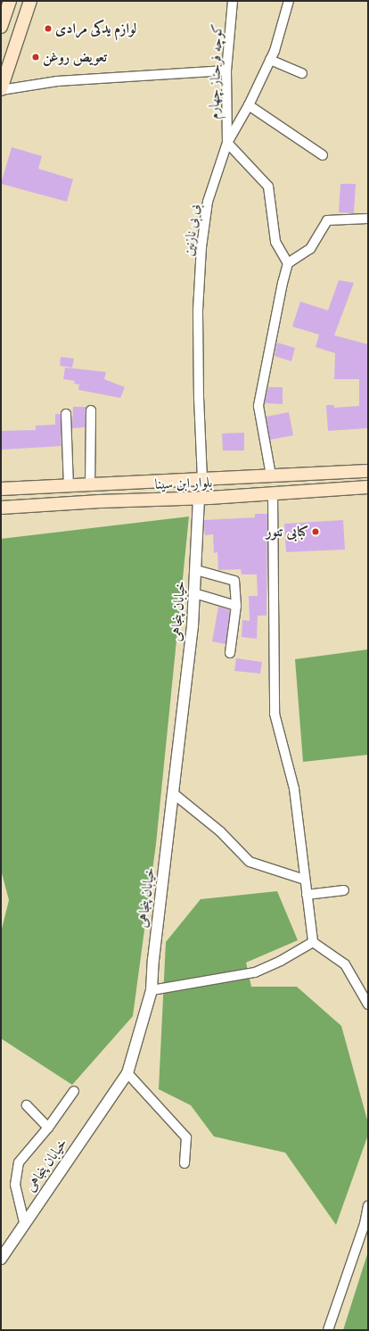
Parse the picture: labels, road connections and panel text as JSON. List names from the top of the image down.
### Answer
{
  "streets": {
    "main road": ["بلوار ابن سینا"],
    "street": ["کوچه فرحناز چهارم", "بی بی نازنین", "خیابان پنجاهی"]
  },
  "crossings": [
    ["کوچه فرحناز چهارم", "بی بی نازنین"],
    ["بی بی نازنین", "بلوار ابن سینا"],
    ["بلوار ابن سینا", "خیابان پنجاهی"]
  ],
  "places": ["لوازم یدکی مرادی", "تعویض روغن", "کبابی تنور"]
}
